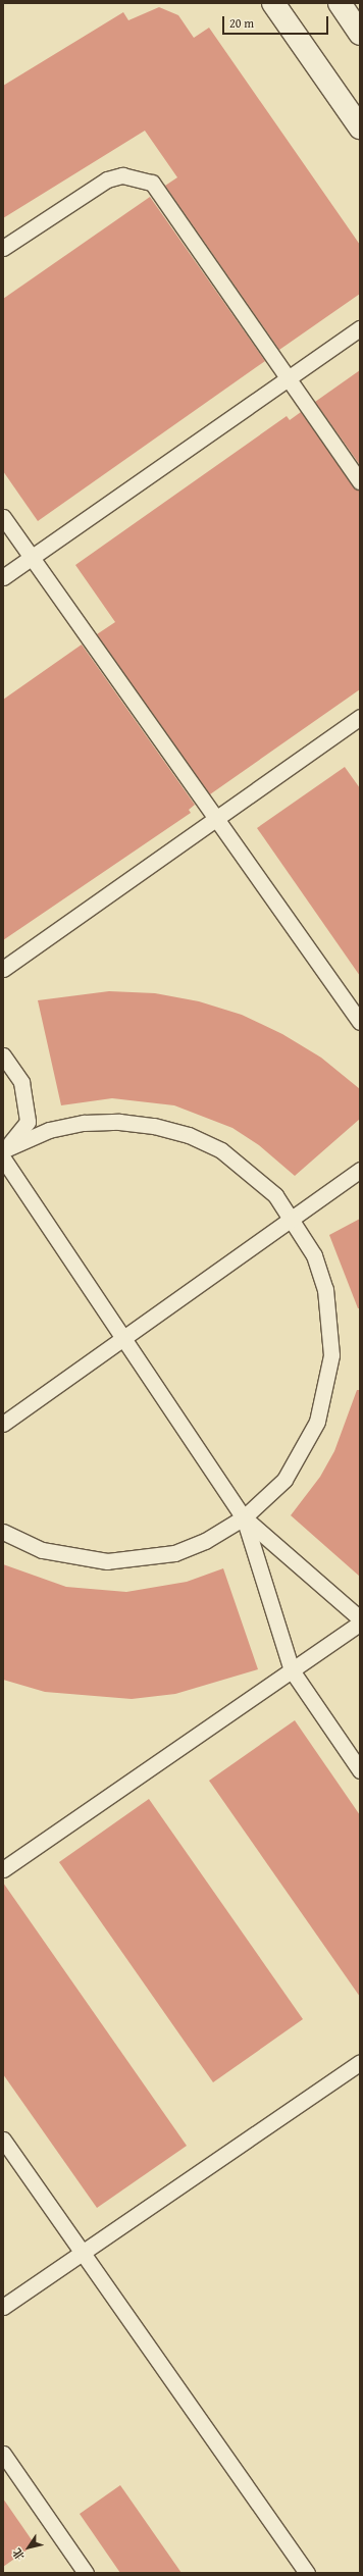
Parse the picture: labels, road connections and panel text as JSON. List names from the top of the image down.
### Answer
{
  "scale_bar": "20 m",
  "north": "bottom left"
}
